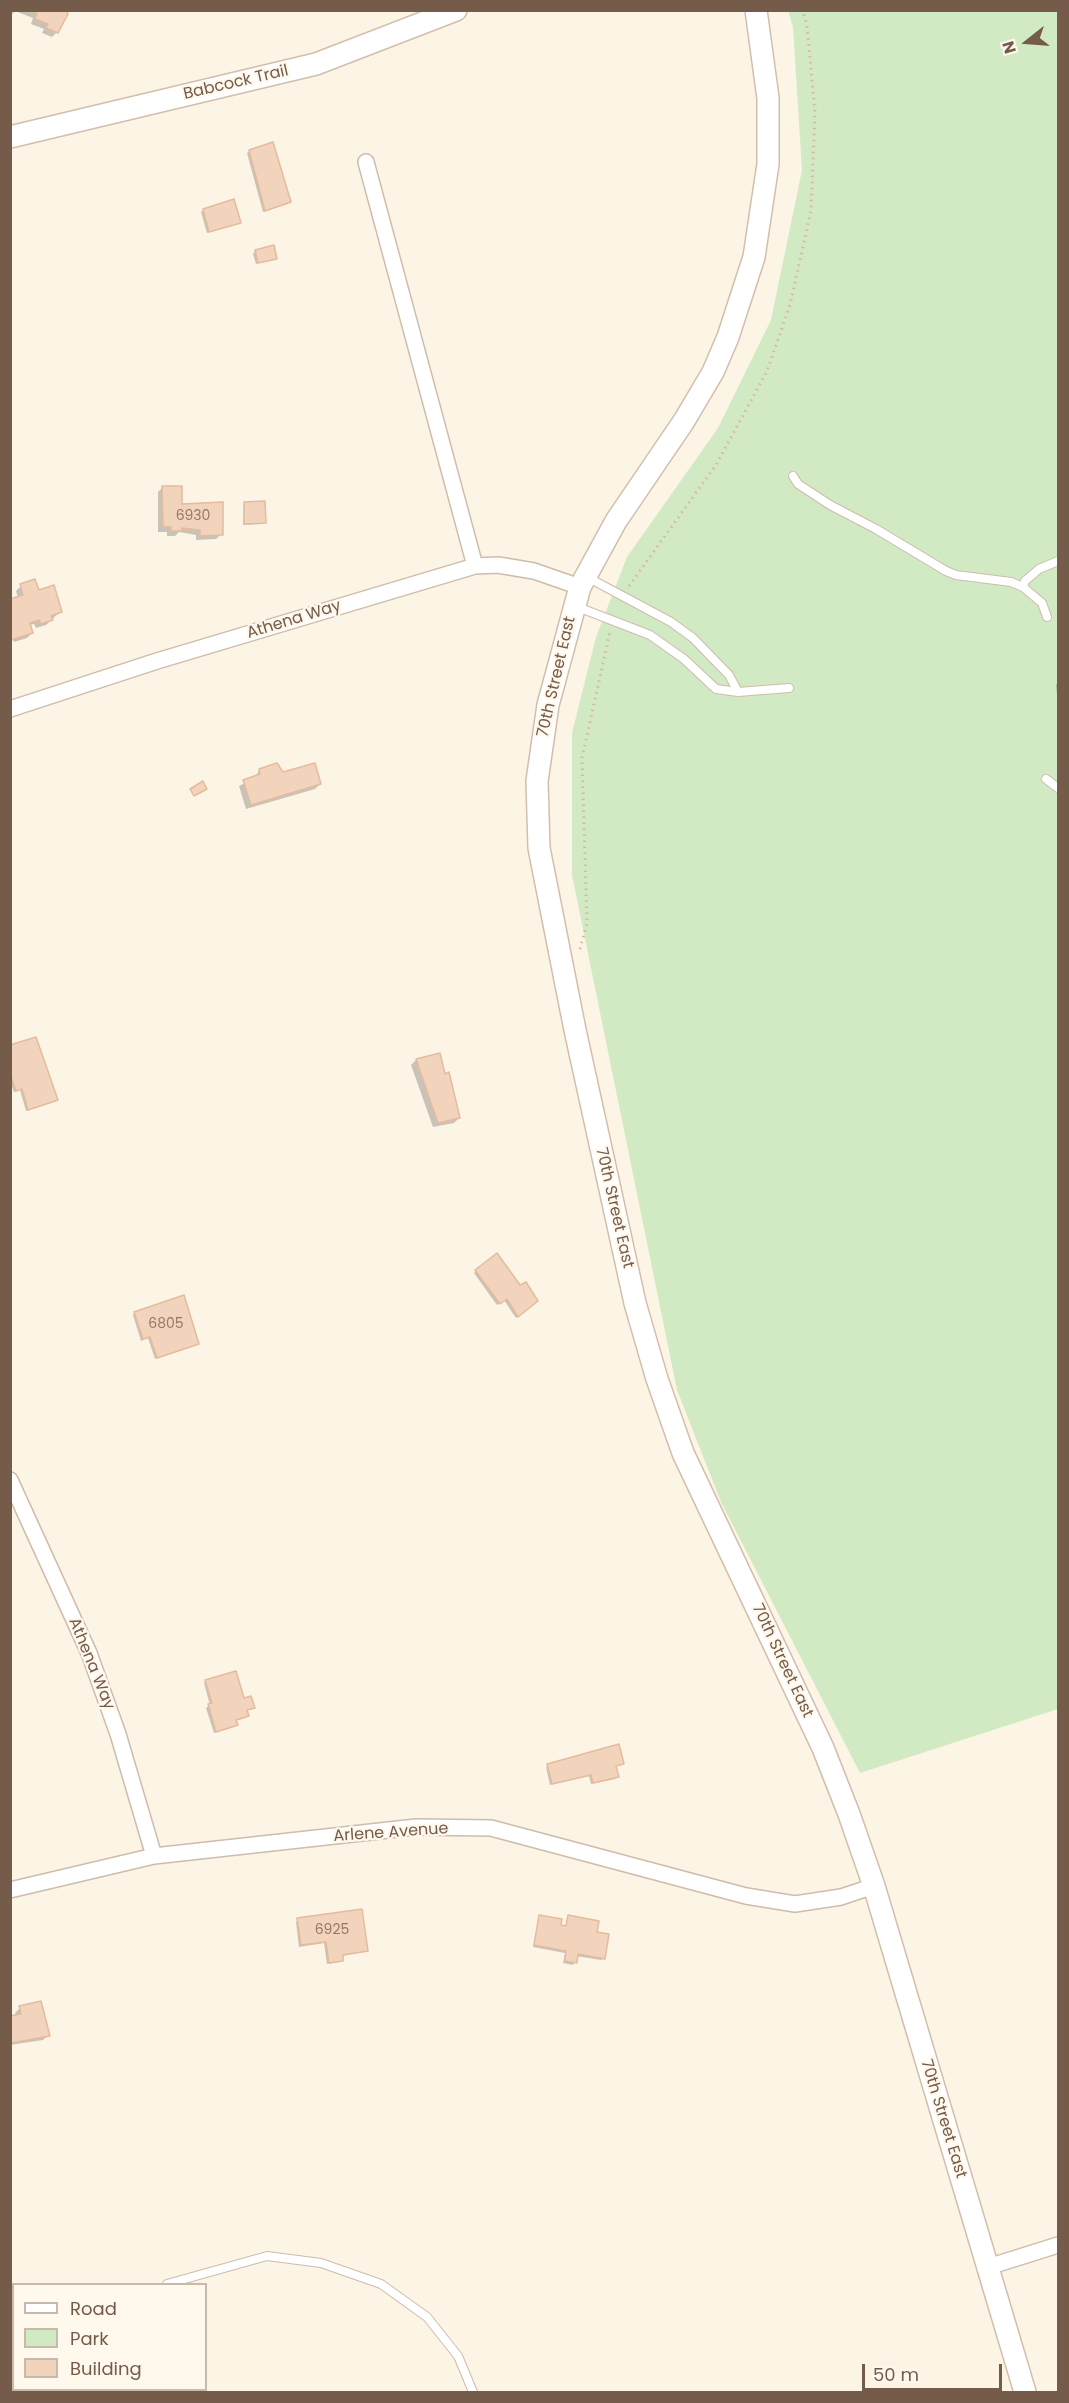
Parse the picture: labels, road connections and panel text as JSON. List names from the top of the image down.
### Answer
{
  "streets": {
    "main road": ["Babcock Trail", "70th Street East"],
    "street": ["Athena Way", "Arlene Avenue"]
  },
  "crossings": [
    ["Athena Way", "70th Street East"],
    ["Athena Way", "Arlene Avenue"],
    ["70th Street East", "Arlene Avenue"]
  ],
  "house_numbers": ["6930", "6805", "6925"],
  "legend": ["Road", "Park", "Building"],
  "scale_bar": "50 m",
  "north": "left"
}
